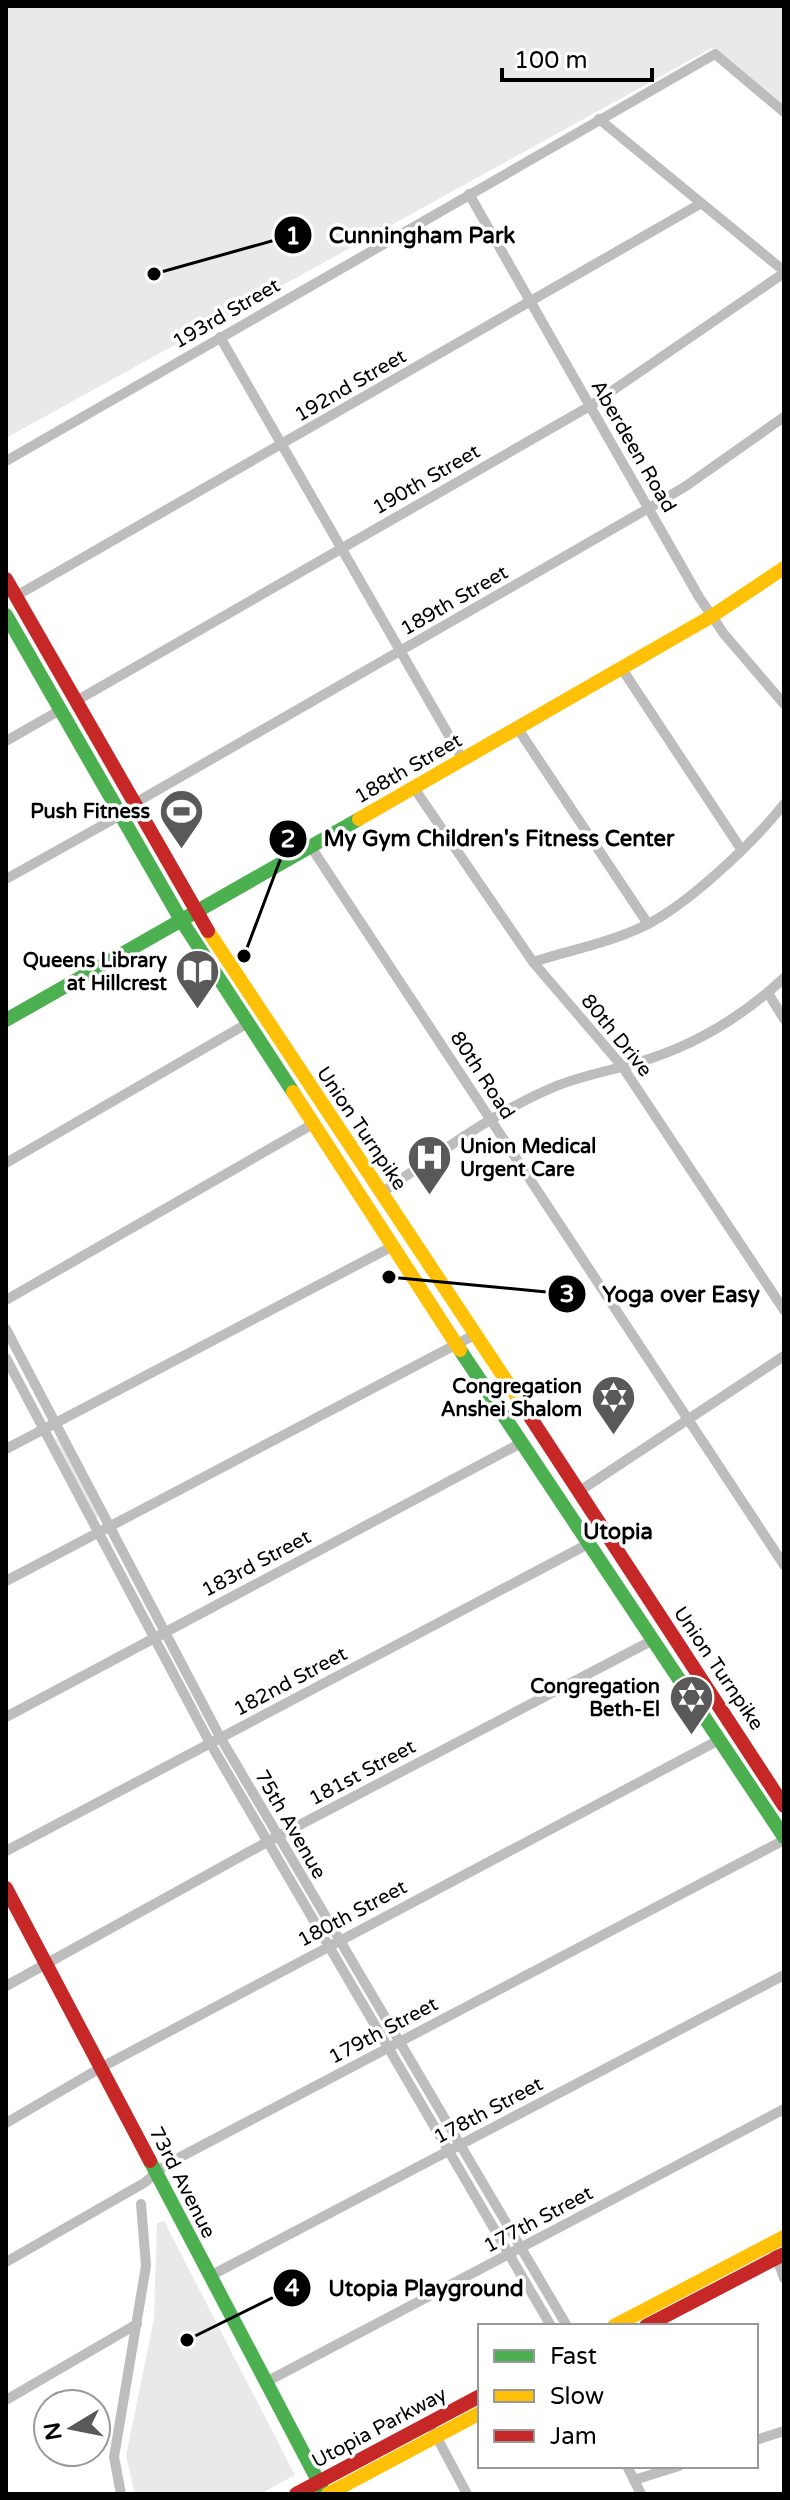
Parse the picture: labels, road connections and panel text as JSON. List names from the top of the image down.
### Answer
{
  "streets": {
    "main road": [
      "188th Street",
      "Union Turnpike",
      "73rd Avenue",
      "Utopia Parkway"
    ],
    "street": [
      "193rd Street",
      "192nd Street",
      "Aberdeen Road",
      "190th Street",
      "189th Street",
      "80th Drive",
      "80th Road",
      "183rd Street",
      "182nd Street",
      "181st Street",
      "75th Avenue",
      "180th Street",
      "179th Street",
      "178th Street",
      "177th Street"
    ]
  },
  "crossings": [
    ["193rd Street", "Aberdeen Road"],
    ["192nd Street", "Aberdeen Road"],
    ["192nd Street", "Union Turnpike"],
    ["Aberdeen Road", "190th Street"],
    ["Aberdeen Road", "189th Street"],
    ["Aberdeen Road", "188th Street"],
    ["190th Street", "Union Turnpike"],
    ["189th Street", "Union Turnpike"],
    ["188th Street", "80th Drive"],
    ["188th Street", "80th Road"],
    ["188th Street", "Union Turnpike"],
    ["Union Turnpike", "183rd Street"],
    ["Union Turnpike", "182nd Street"],
    ["Union Turnpike", "181st Street"],
    ["Union Turnpike", "180th Street"],
    ["Union Turnpike", "179th Street"],
    ["183rd Street", "75th Avenue"],
    ["182nd Street", "75th Avenue"],
    ["181st Street", "75th Avenue"],
    ["181st Street", "73rd Avenue"],
    ["75th Avenue", "180th Street"],
    ["75th Avenue", "179th Street"],
    ["75th Avenue", "178th Street"],
    ["75th Avenue", "177th Street"],
    ["180th Street", "73rd Avenue"],
    ["179th Street", "73rd Avenue"],
    ["178th Street", "73rd Avenue"],
    ["73rd Avenue", "177th Street"],
    ["73rd Avenue", "Utopia Parkway"]
  ],
  "districts": ["Utopia"],
  "places": {
    "other": [
      "Cunningham Park",
      "My Gym Children's Fitness Center",
      "Yoga over Easy",
      "Utopia Playground"
    ],
    "sports": ["Push Fitness"],
    "library": ["Queens Library at Hillcrest"],
    "hospital": ["Union Medical Urgent Care"],
    "synagogue": ["Congregation Anshei Shalom", "Congregation Beth-El"]
  },
  "legend": ["Fast", "Slow", "Jam"],
  "scale_bar": "100 m",
  "north": "left"
}
